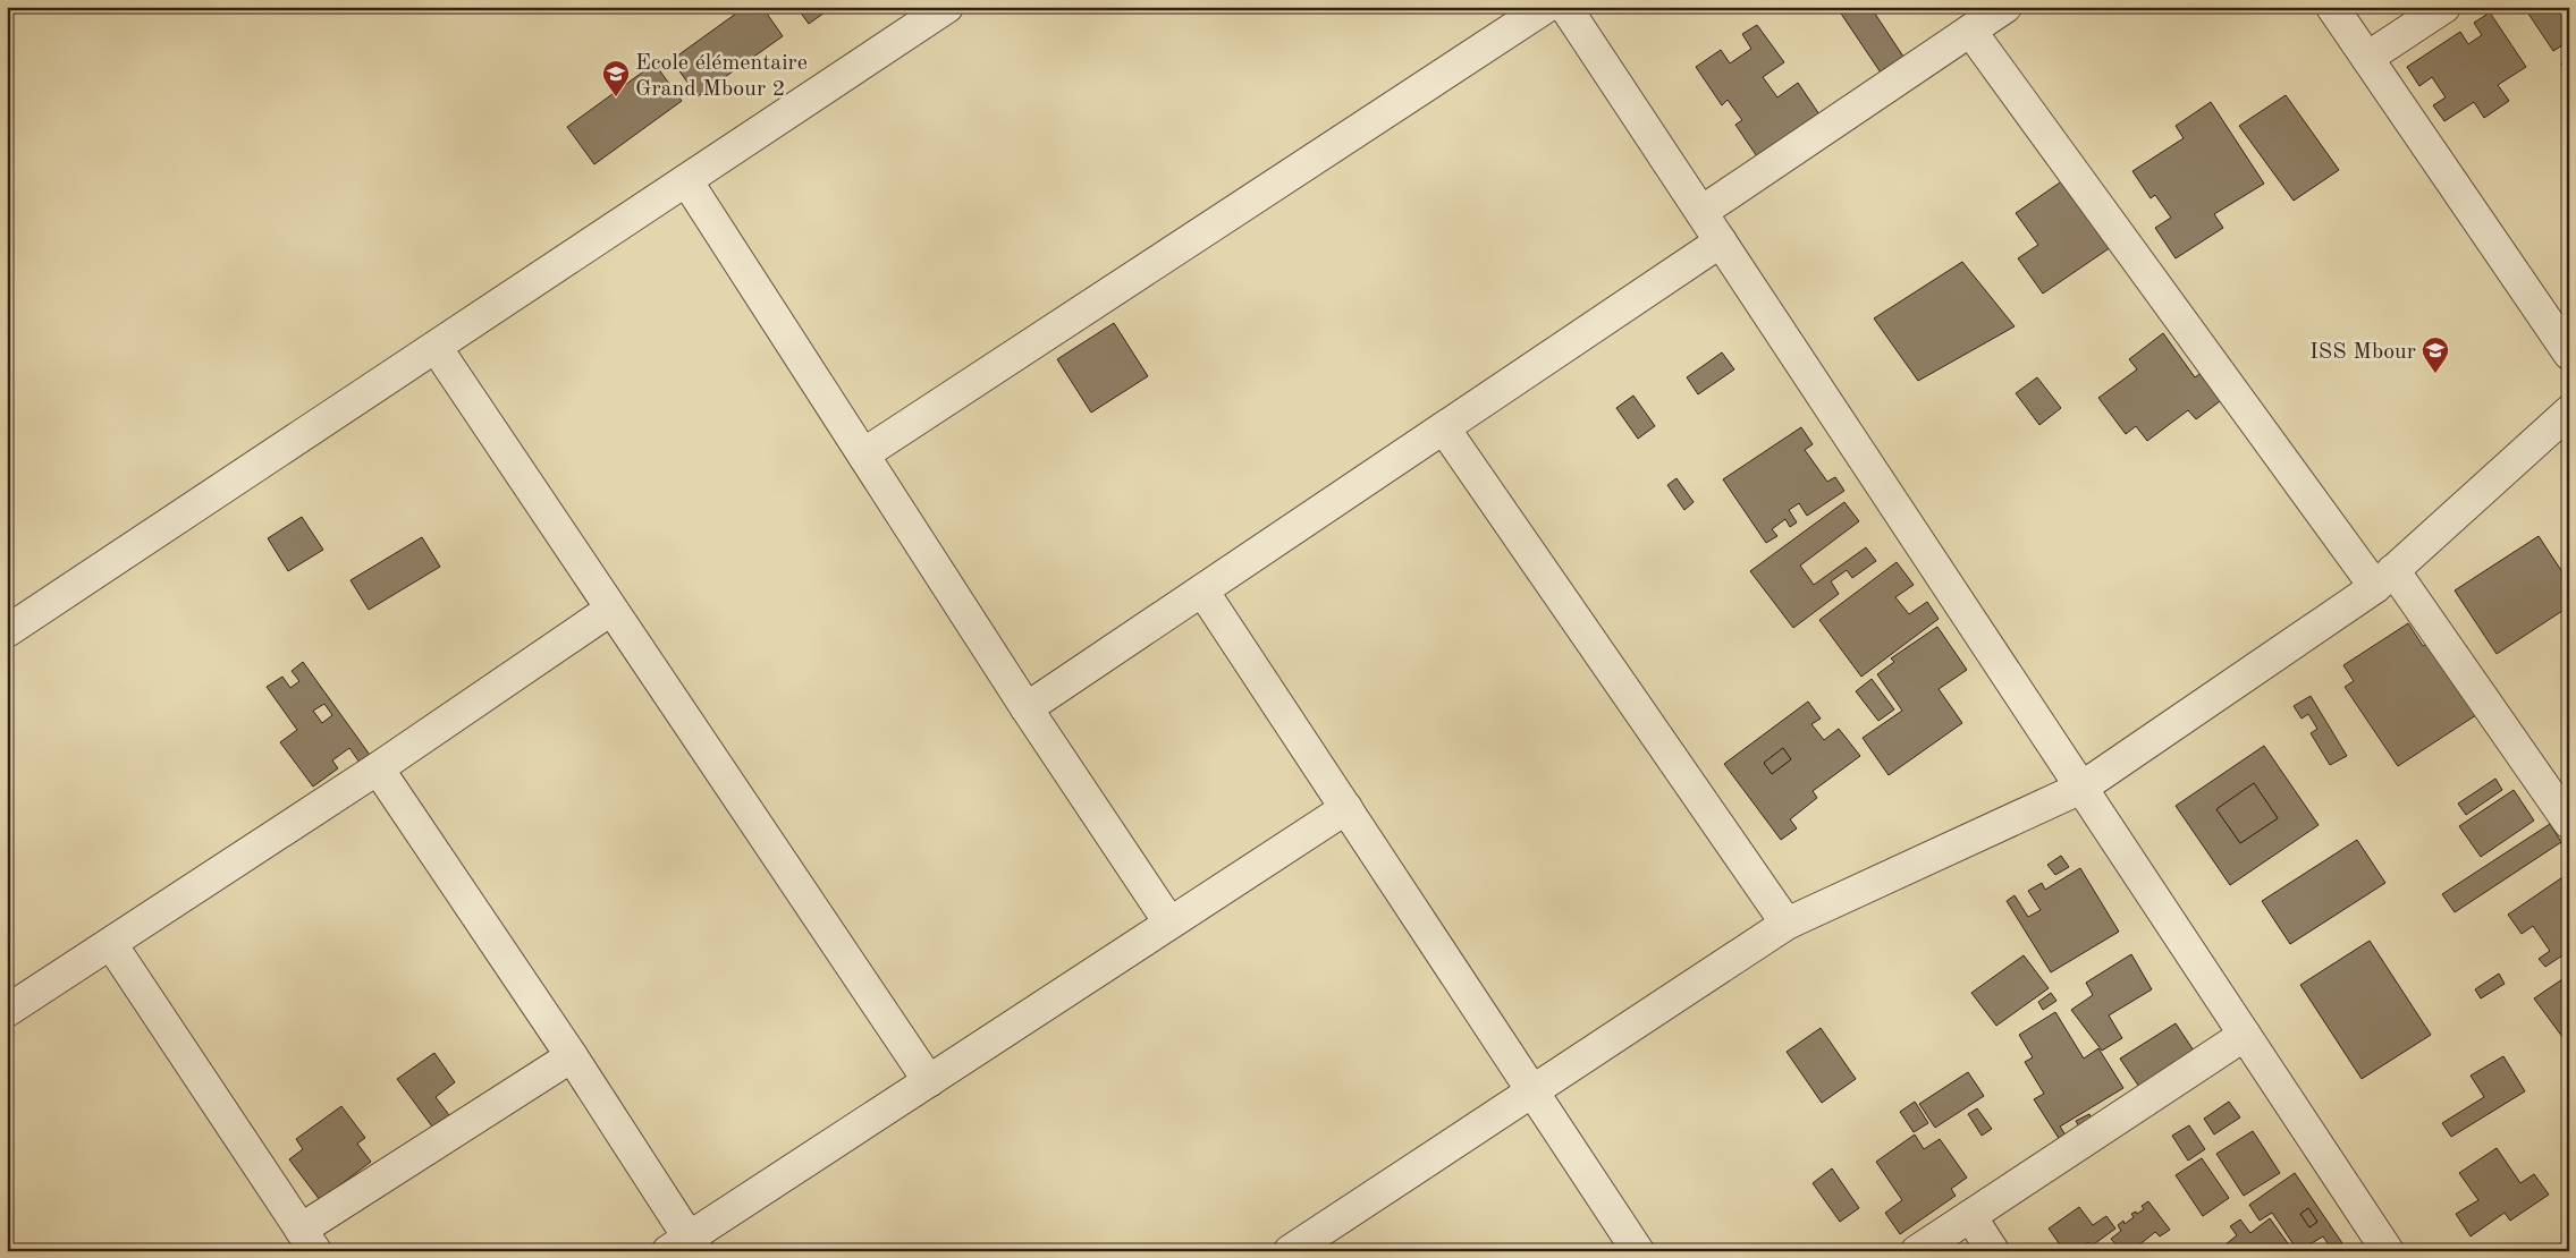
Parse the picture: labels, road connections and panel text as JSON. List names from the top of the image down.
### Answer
{
  "places": {
    "school or university": ["Ecole élémentaire Grand Mbour 2", "ISS Mbour"]
  }
}
